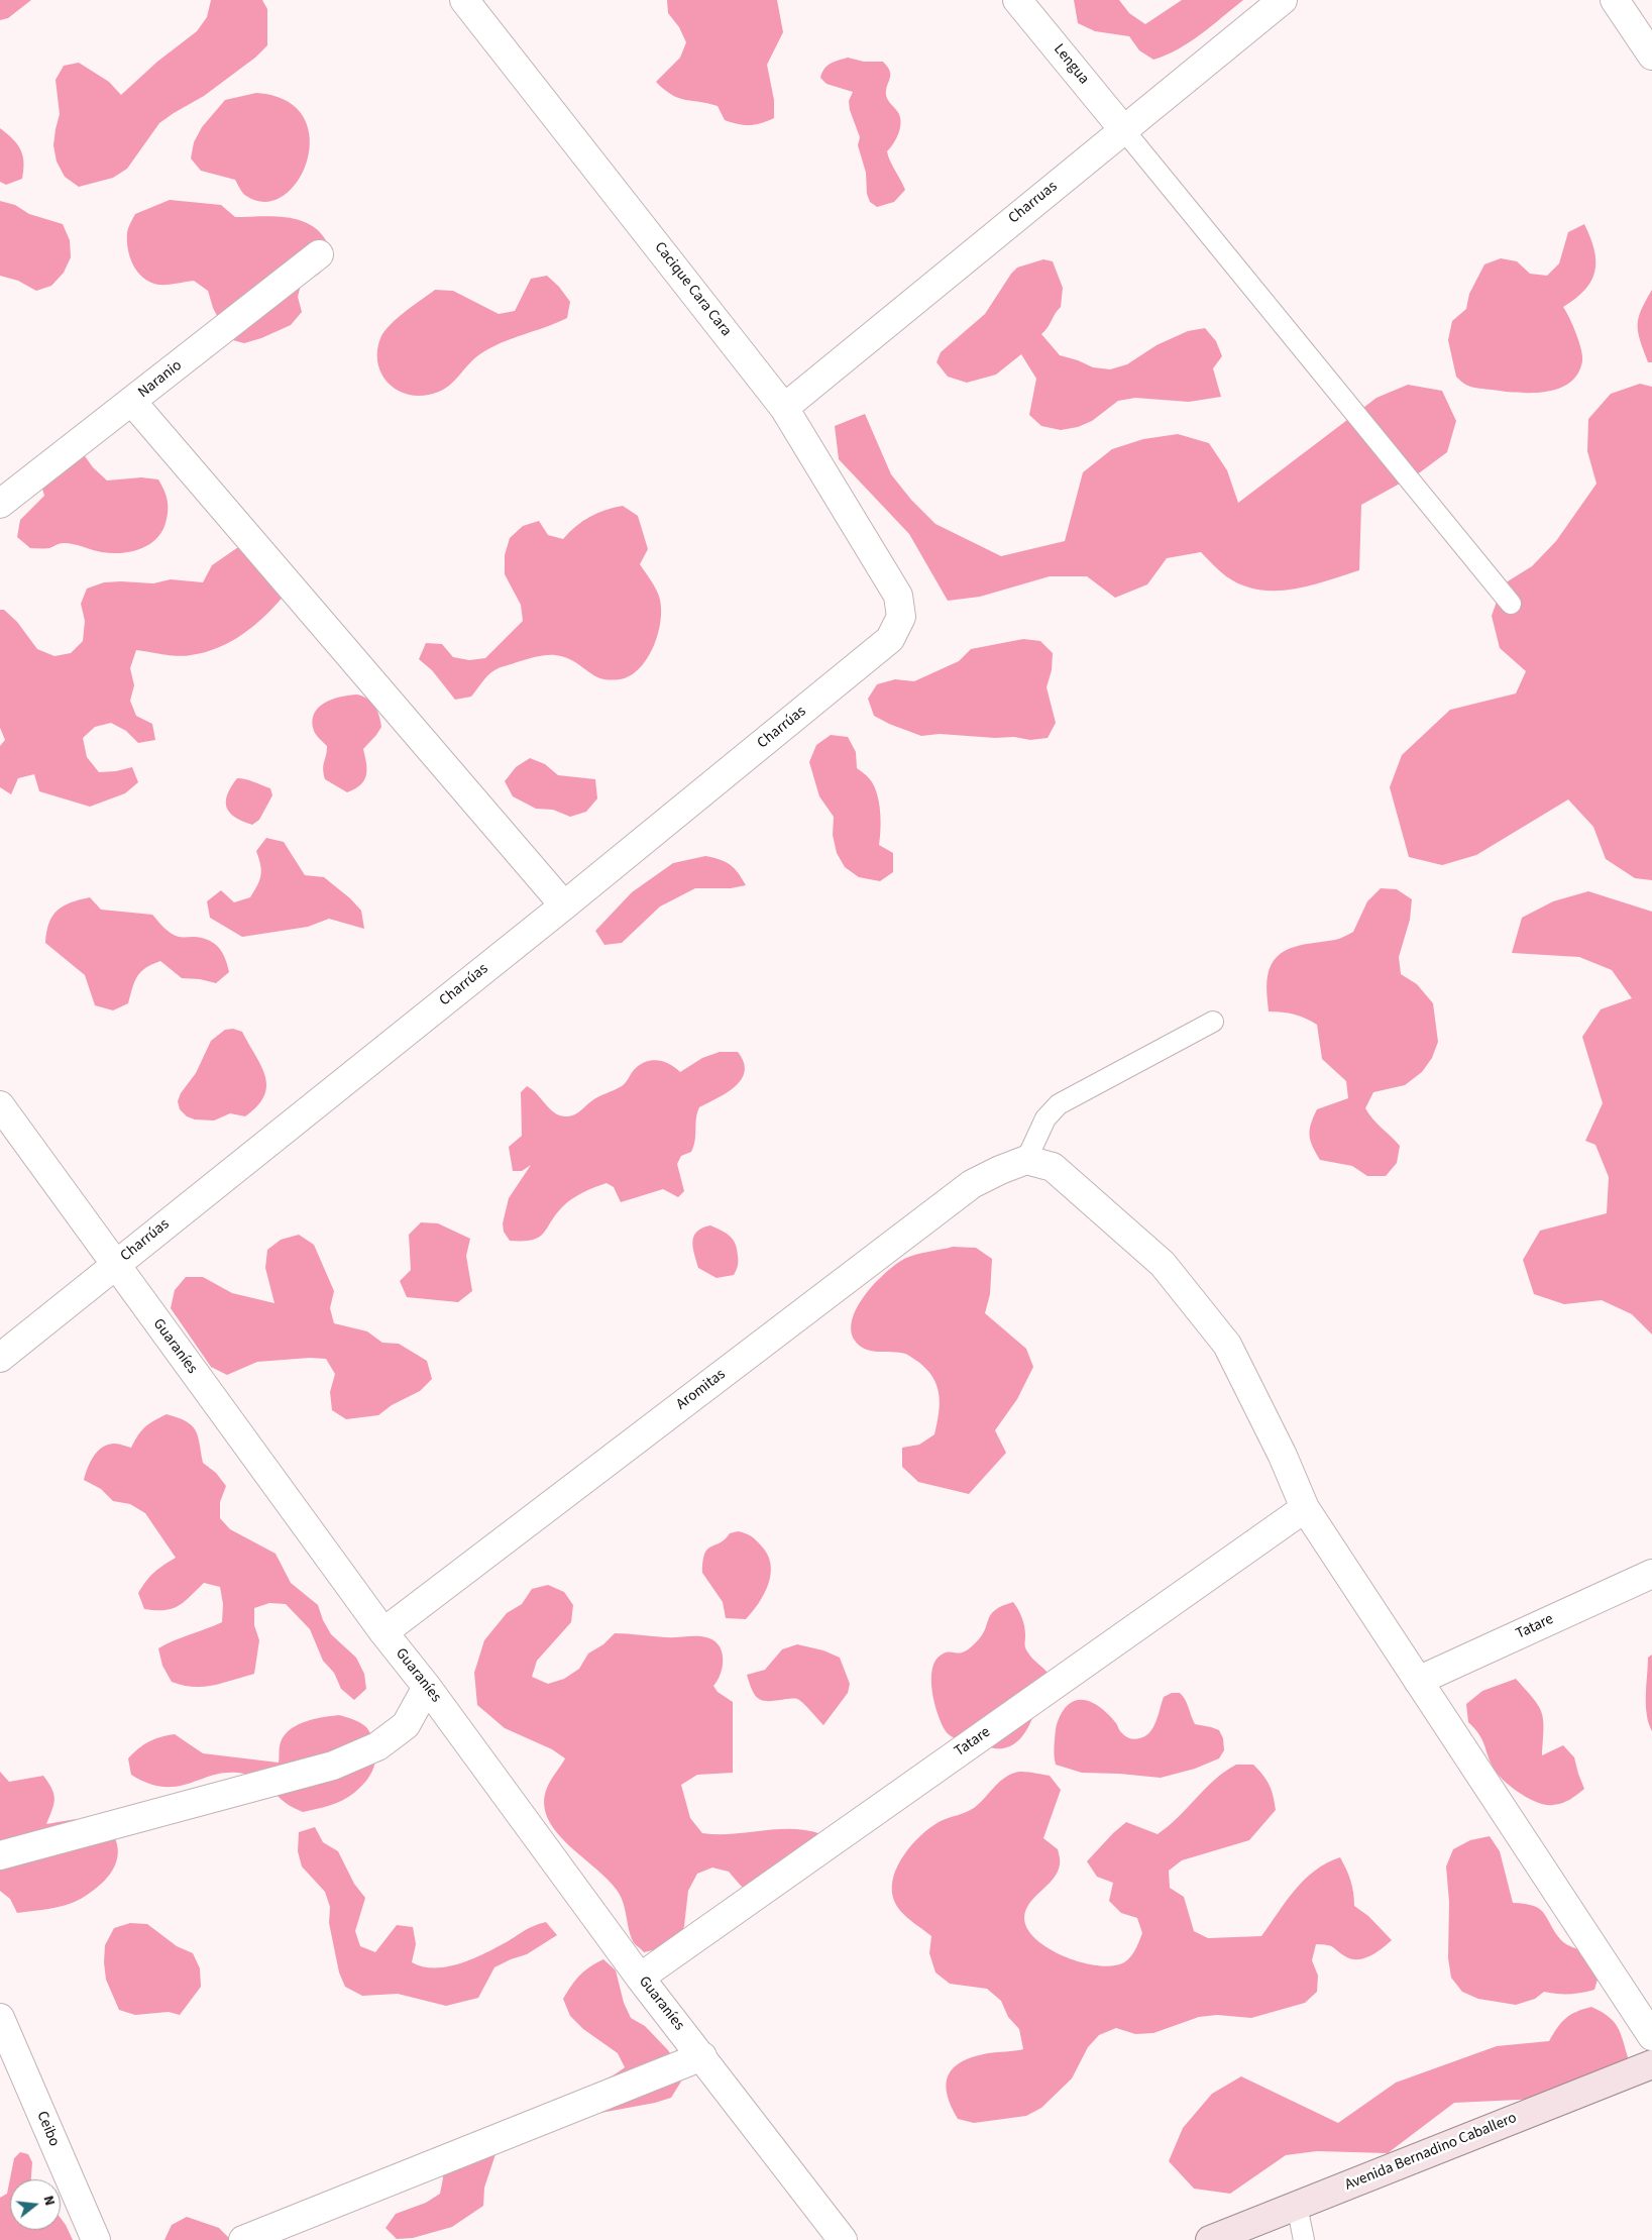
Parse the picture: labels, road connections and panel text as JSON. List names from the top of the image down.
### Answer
{
  "streets": {
    "main road": ["Avenida Bernadino Caballero"],
    "street": [
      "Lengua",
      "Charruas",
      "Cacique Cara Cara",
      "Naranio",
      "Charrúas",
      "Guaraníes",
      "Aromitas",
      "Tatare",
      "Ceibo"
    ]
  },
  "crossings": [
    ["Lengua", "Charruas"],
    ["Charruas", "Cacique Cara Cara"],
    ["Cacique Cara Cara", "Charrúas"],
    ["Charrúas", "Guaraníes"],
    ["Guaraníes", "Aromitas"],
    ["Guaraníes", "Tatare"]
  ],
  "north": "right"
}
